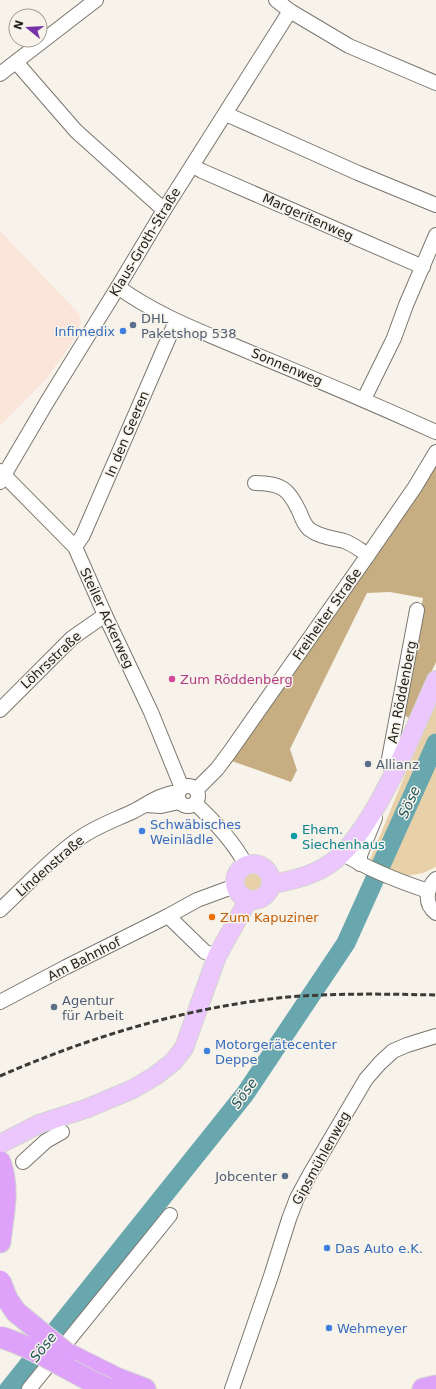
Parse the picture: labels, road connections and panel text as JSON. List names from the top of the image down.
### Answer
{
  "streets": {
    "main road": ["Am Röddenberg"],
    "street": [
      "Margeritenweg",
      "Klaus-Groth-Straße",
      "Sonnenweg",
      "In den Geeren",
      "Freiheiter Straße",
      "Steiler Ackerweg",
      "Löhrsstraße",
      "Lindenstraße",
      "Am Bahnhof",
      "Gipsmühlenweg"
    ]
  },
  "crossings": [
    ["Margeritenweg", "Klaus-Groth-Straße"],
    ["Klaus-Groth-Straße", "Sonnenweg"],
    ["Klaus-Groth-Straße", "Steiler Ackerweg"],
    ["Sonnenweg", "In den Geeren"],
    ["In den Geeren", "Steiler Ackerweg"],
    ["Freiheiter Straße", "Steiler Ackerweg"],
    ["Freiheiter Straße", "Lindenstraße"],
    ["Steiler Ackerweg", "Löhrsstraße"],
    ["Steiler Ackerweg", "Lindenstraße"]
  ],
  "water": ["Söse"],
  "places": [
    "DHL Paketshop 538",
    "Infimedix",
    "Zum Röddenberg",
    "Allianz",
    "Schwäbisches Weinlädle",
    "Ehem. Siechenhaus",
    "Zum Kapuziner",
    "Agentur für Arbeit",
    "Motorgerätecenter Deppe",
    "Jobcenter",
    "Das Auto e.K.",
    "Wehmeyer"
  ],
  "north": "left"
}
